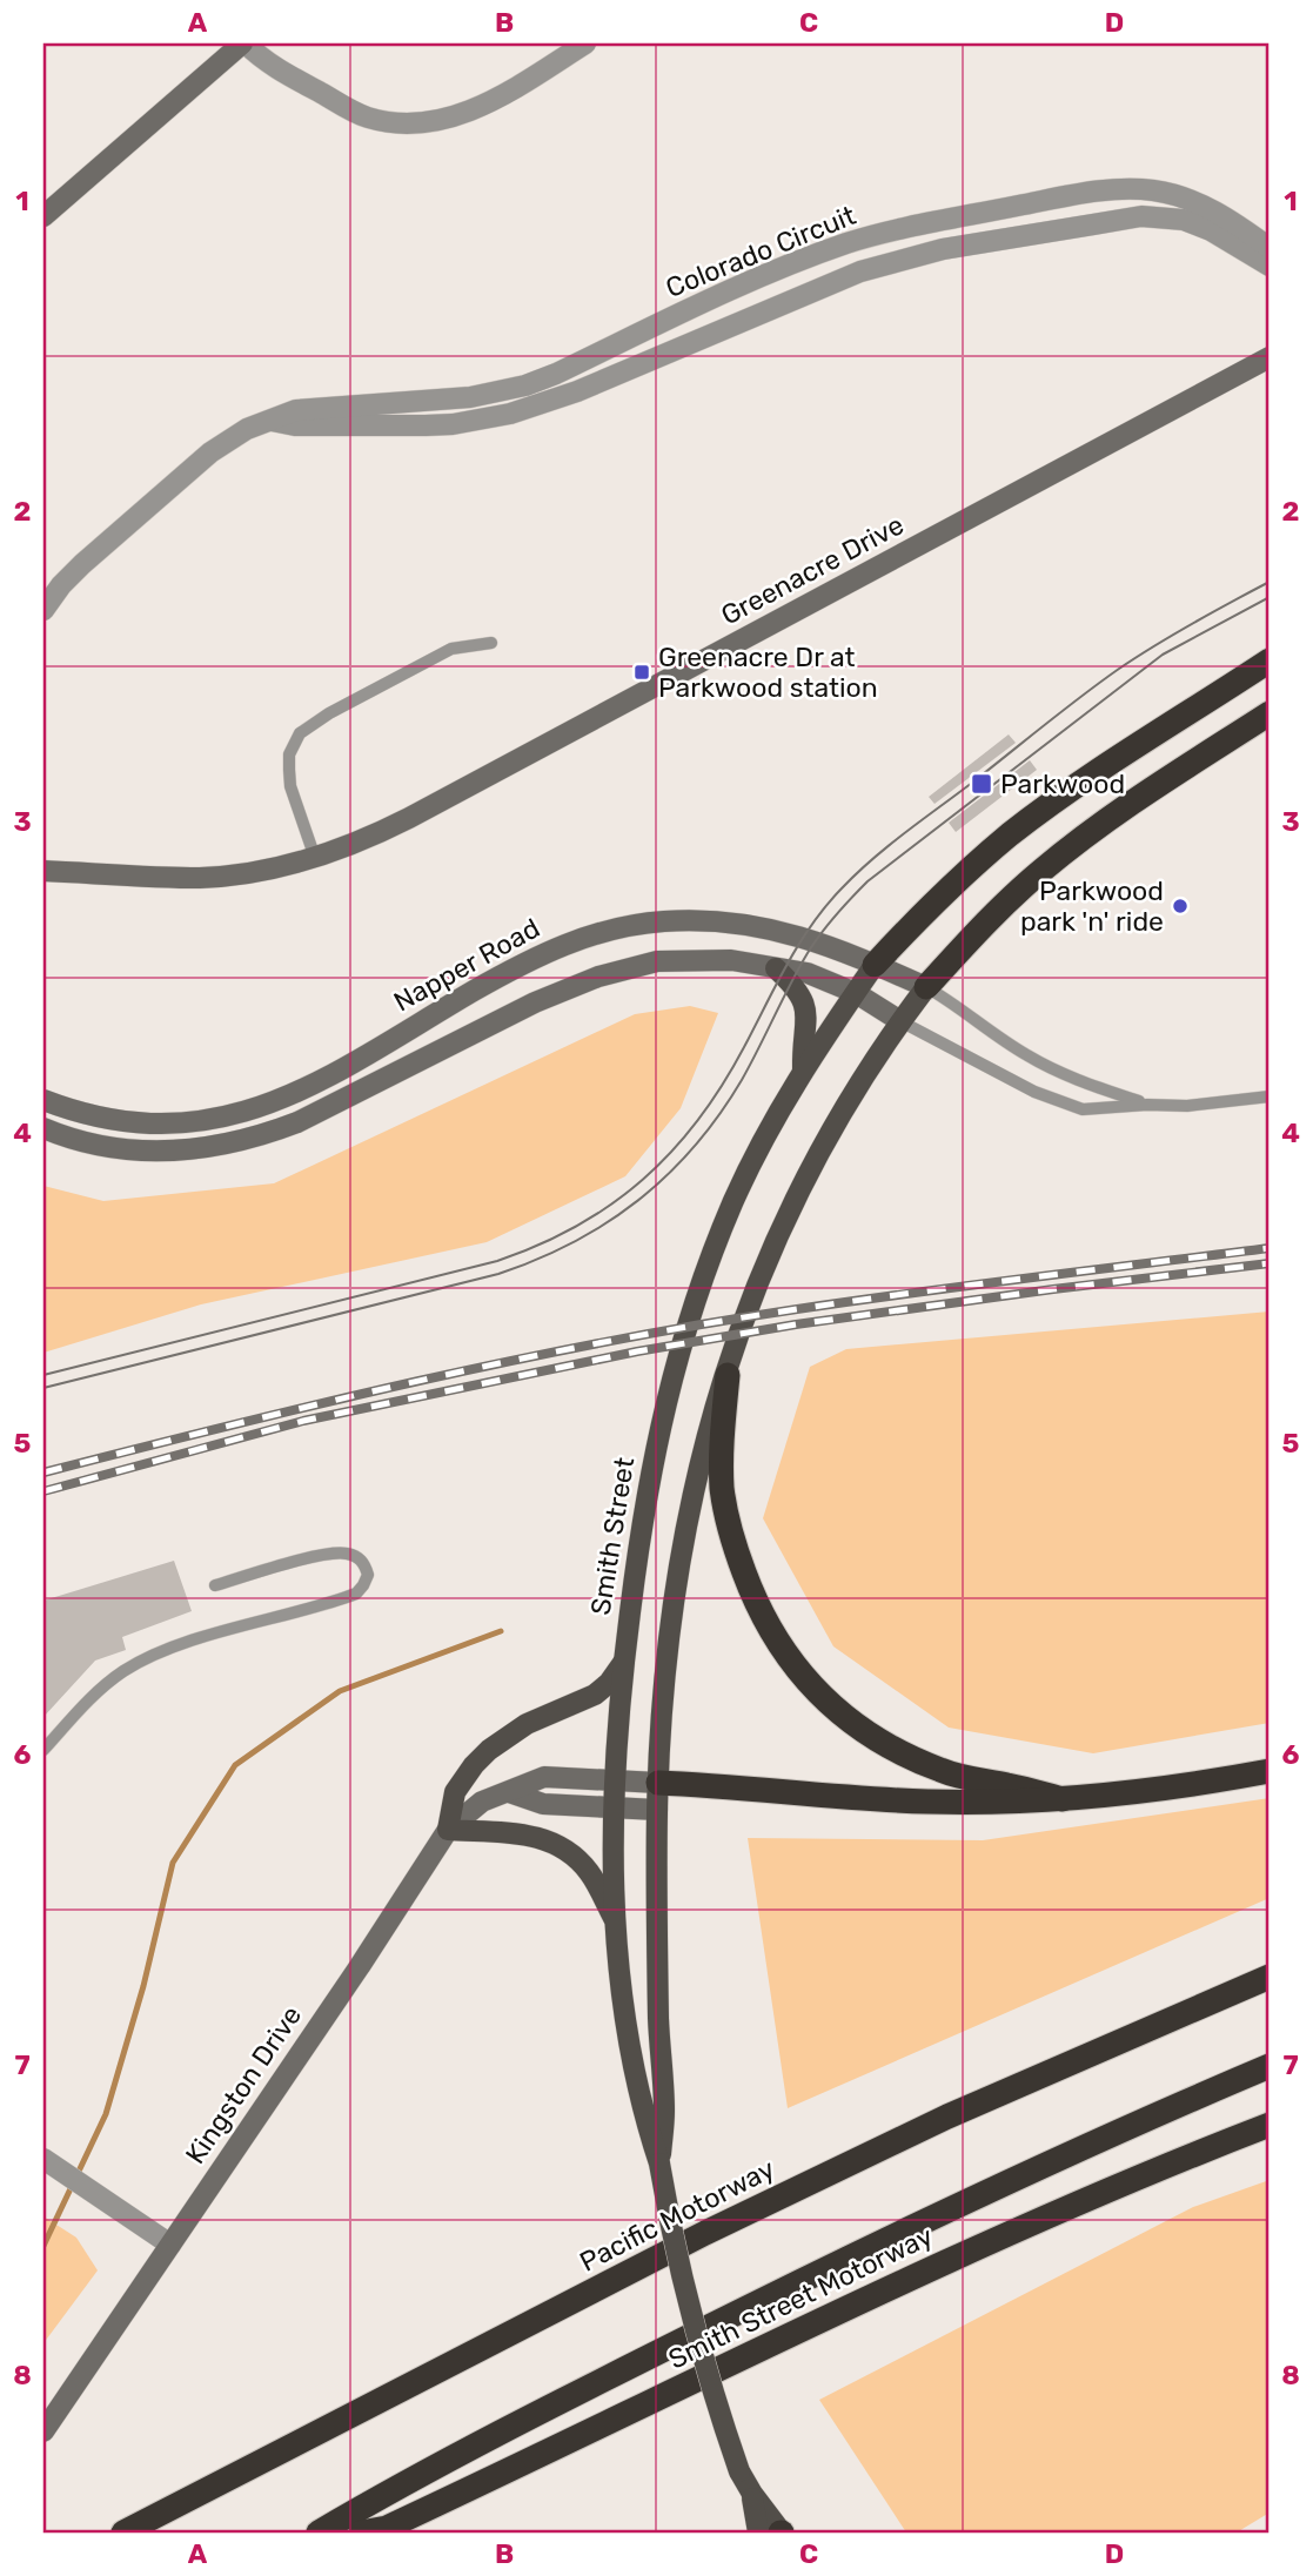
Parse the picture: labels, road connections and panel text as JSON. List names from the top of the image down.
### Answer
{
  "streets": {
    "highway": ["Pacific Motorway", "Smith Street Motorway"],
    "main road": ["Smith Street"],
    "street": [
      "Colorado Circuit",
      "Greenacre Drive",
      "Napper Road",
      "Kingston Drive"
    ]
  },
  "crossings": [
    ["Napper Road", "Smith Street"],
    ["Smith Street", "Kingston Drive"]
  ],
  "places": {
    "transit": ["Greenacre Dr at Parkwood station", "Parkwood"],
    "other": ["Parkwood park 'n' ride"]
  },
  "grid": {
    "columns": [
      "A",
      "B",
      "C",
      "D"
    ],
    "rows": [
      "1",
      "2",
      "3",
      "4",
      "5",
      "6",
      "7",
      "8"
    ]
  }
}
